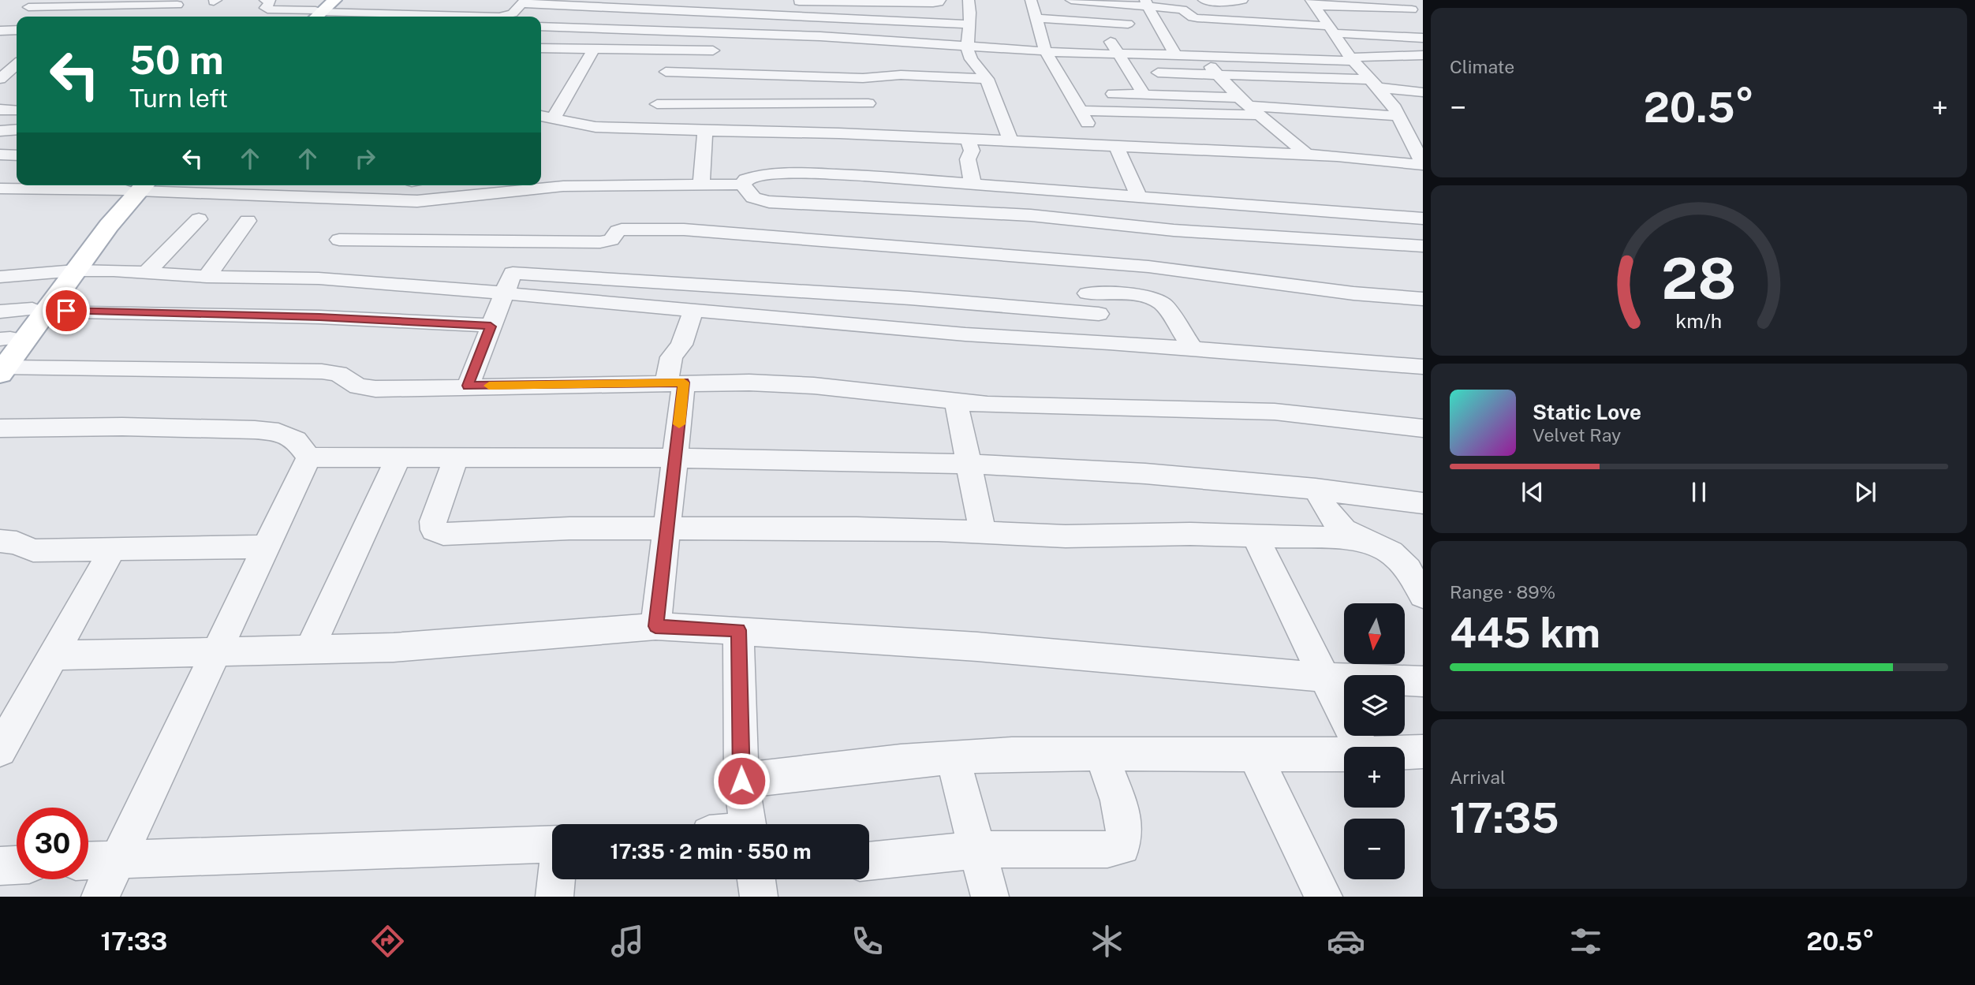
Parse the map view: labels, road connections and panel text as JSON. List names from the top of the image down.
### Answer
{
  "north": "bottom",
  "page": {
    "tile": [
      "Climate",
      ["Range · 89%", "445 km"],
      ["Arrival", "17:35"]
    ],
    "turn": ["50 m", "Turn left"],
    "heat": ["−", "20.5°", "+"],
    "song": ["Static Love", "Velvet Ray"],
    "map_buttons": ["+", "−"],
    "limit": "30",
    "trip": "17:35 · 2 min · 550 m",
    "tabs": ["17:33", "20.5°"],
    "gauge": ["28", "km/h"]
  }
}
